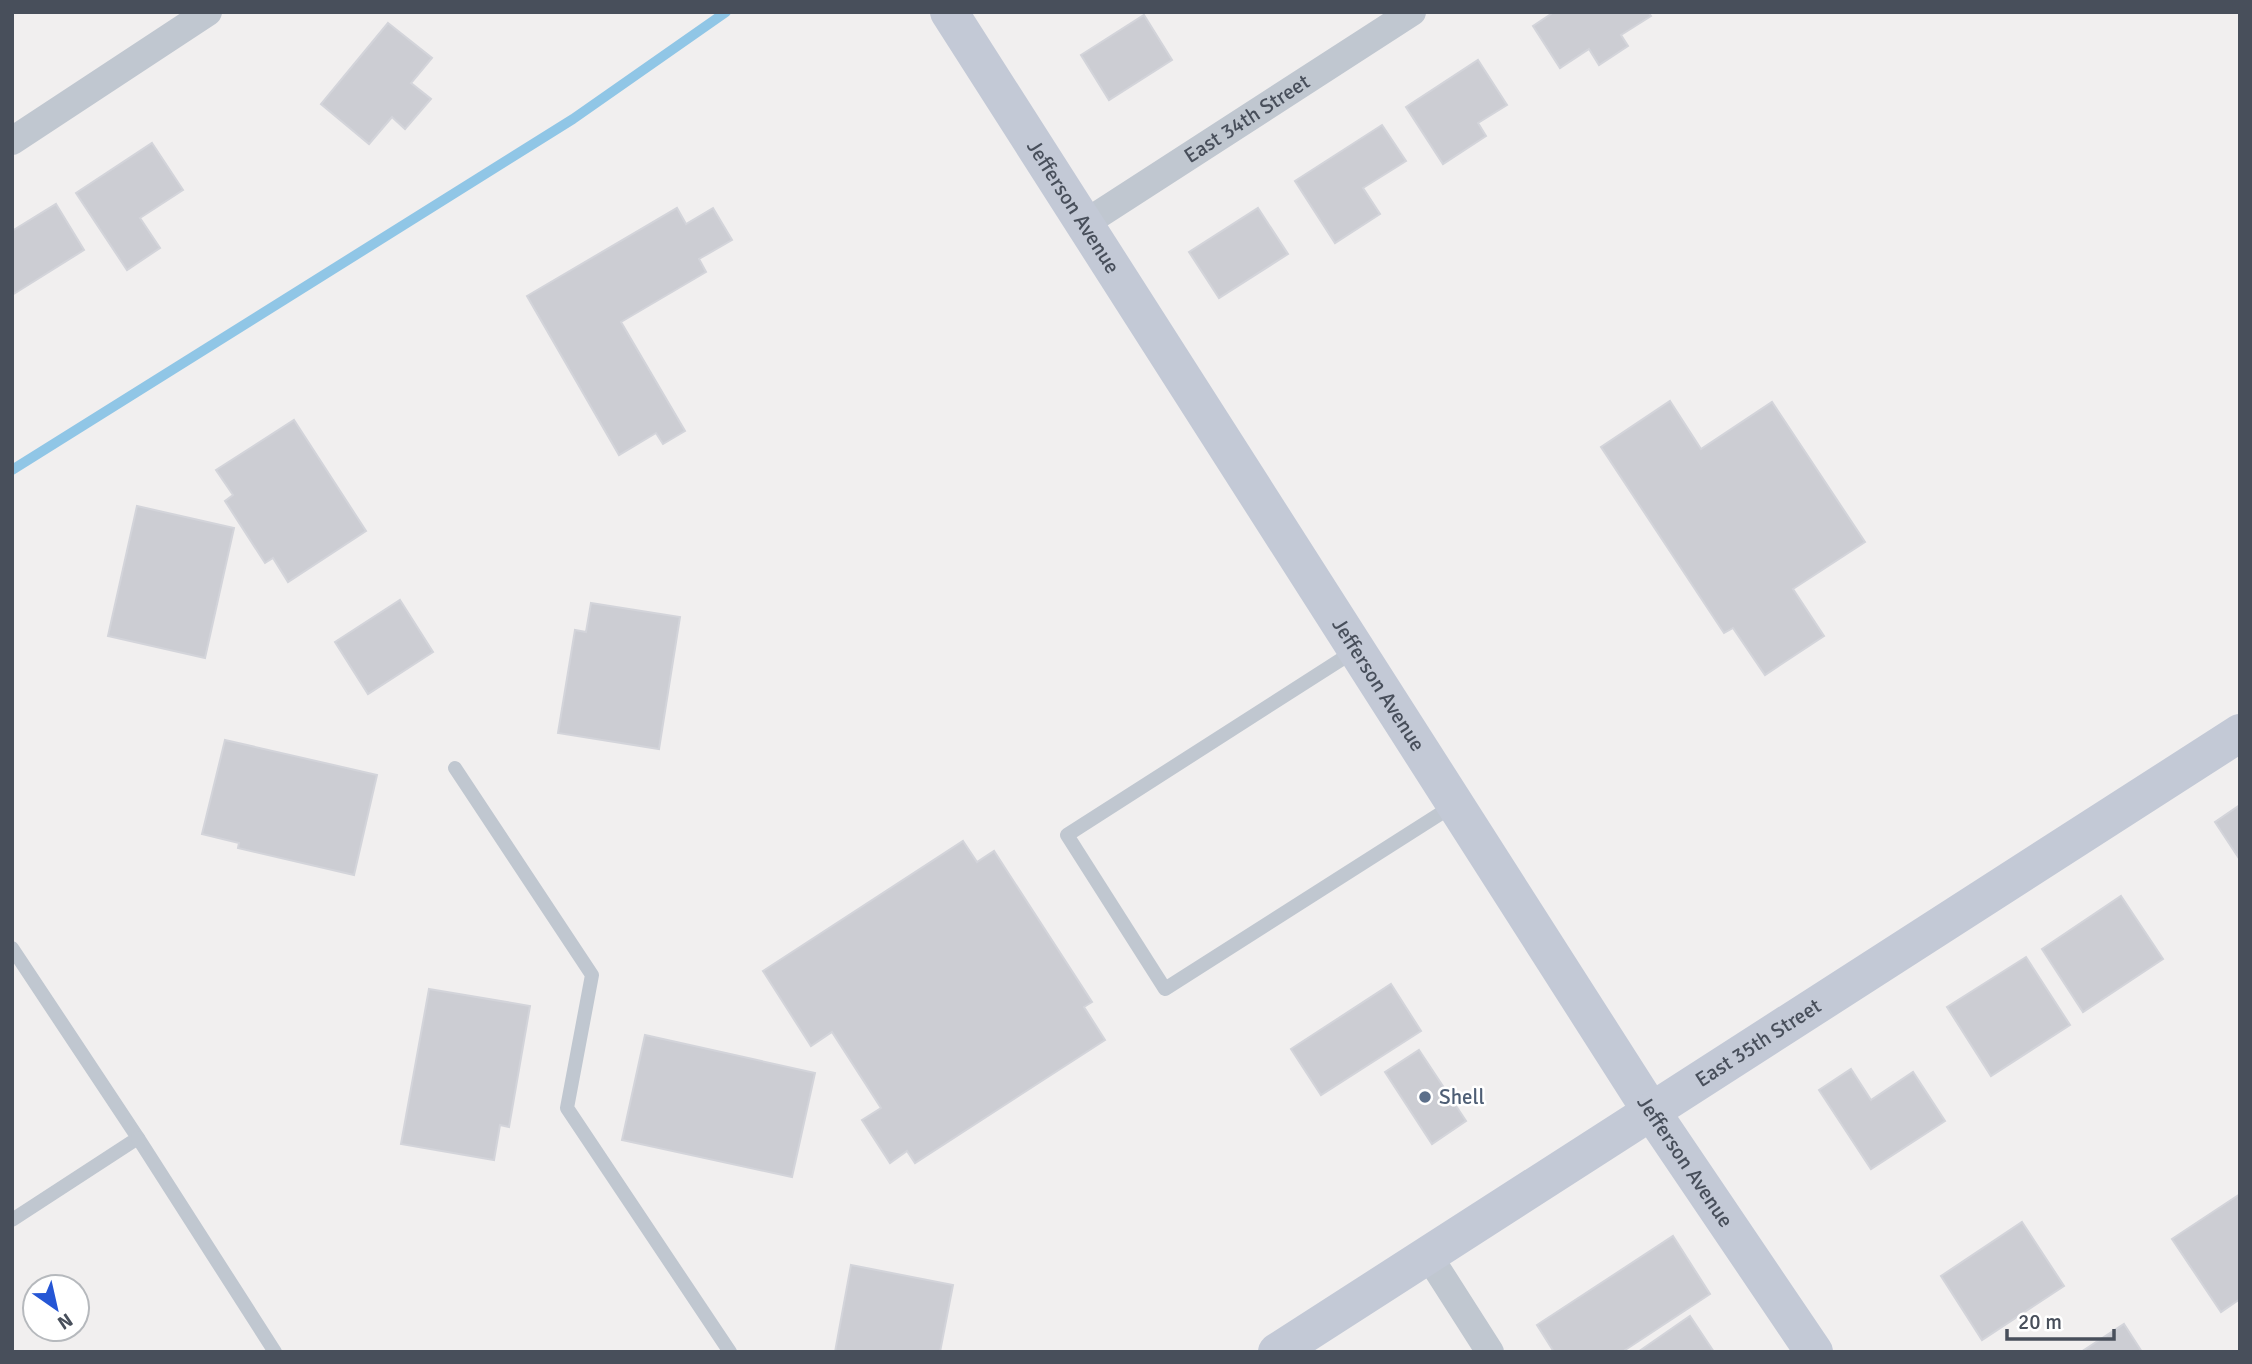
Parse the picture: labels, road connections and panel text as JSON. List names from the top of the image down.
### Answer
{
  "streets": {
    "main road": ["Jefferson Avenue", "East 35th Street"],
    "street": ["East 34th Street"]
  },
  "crossings": [
    ["East 34th Street", "Jefferson Avenue"],
    ["Jefferson Avenue", "East 35th Street"]
  ],
  "places": ["Shell"],
  "scale_bar": "20 m",
  "north": "bottom right"
}
